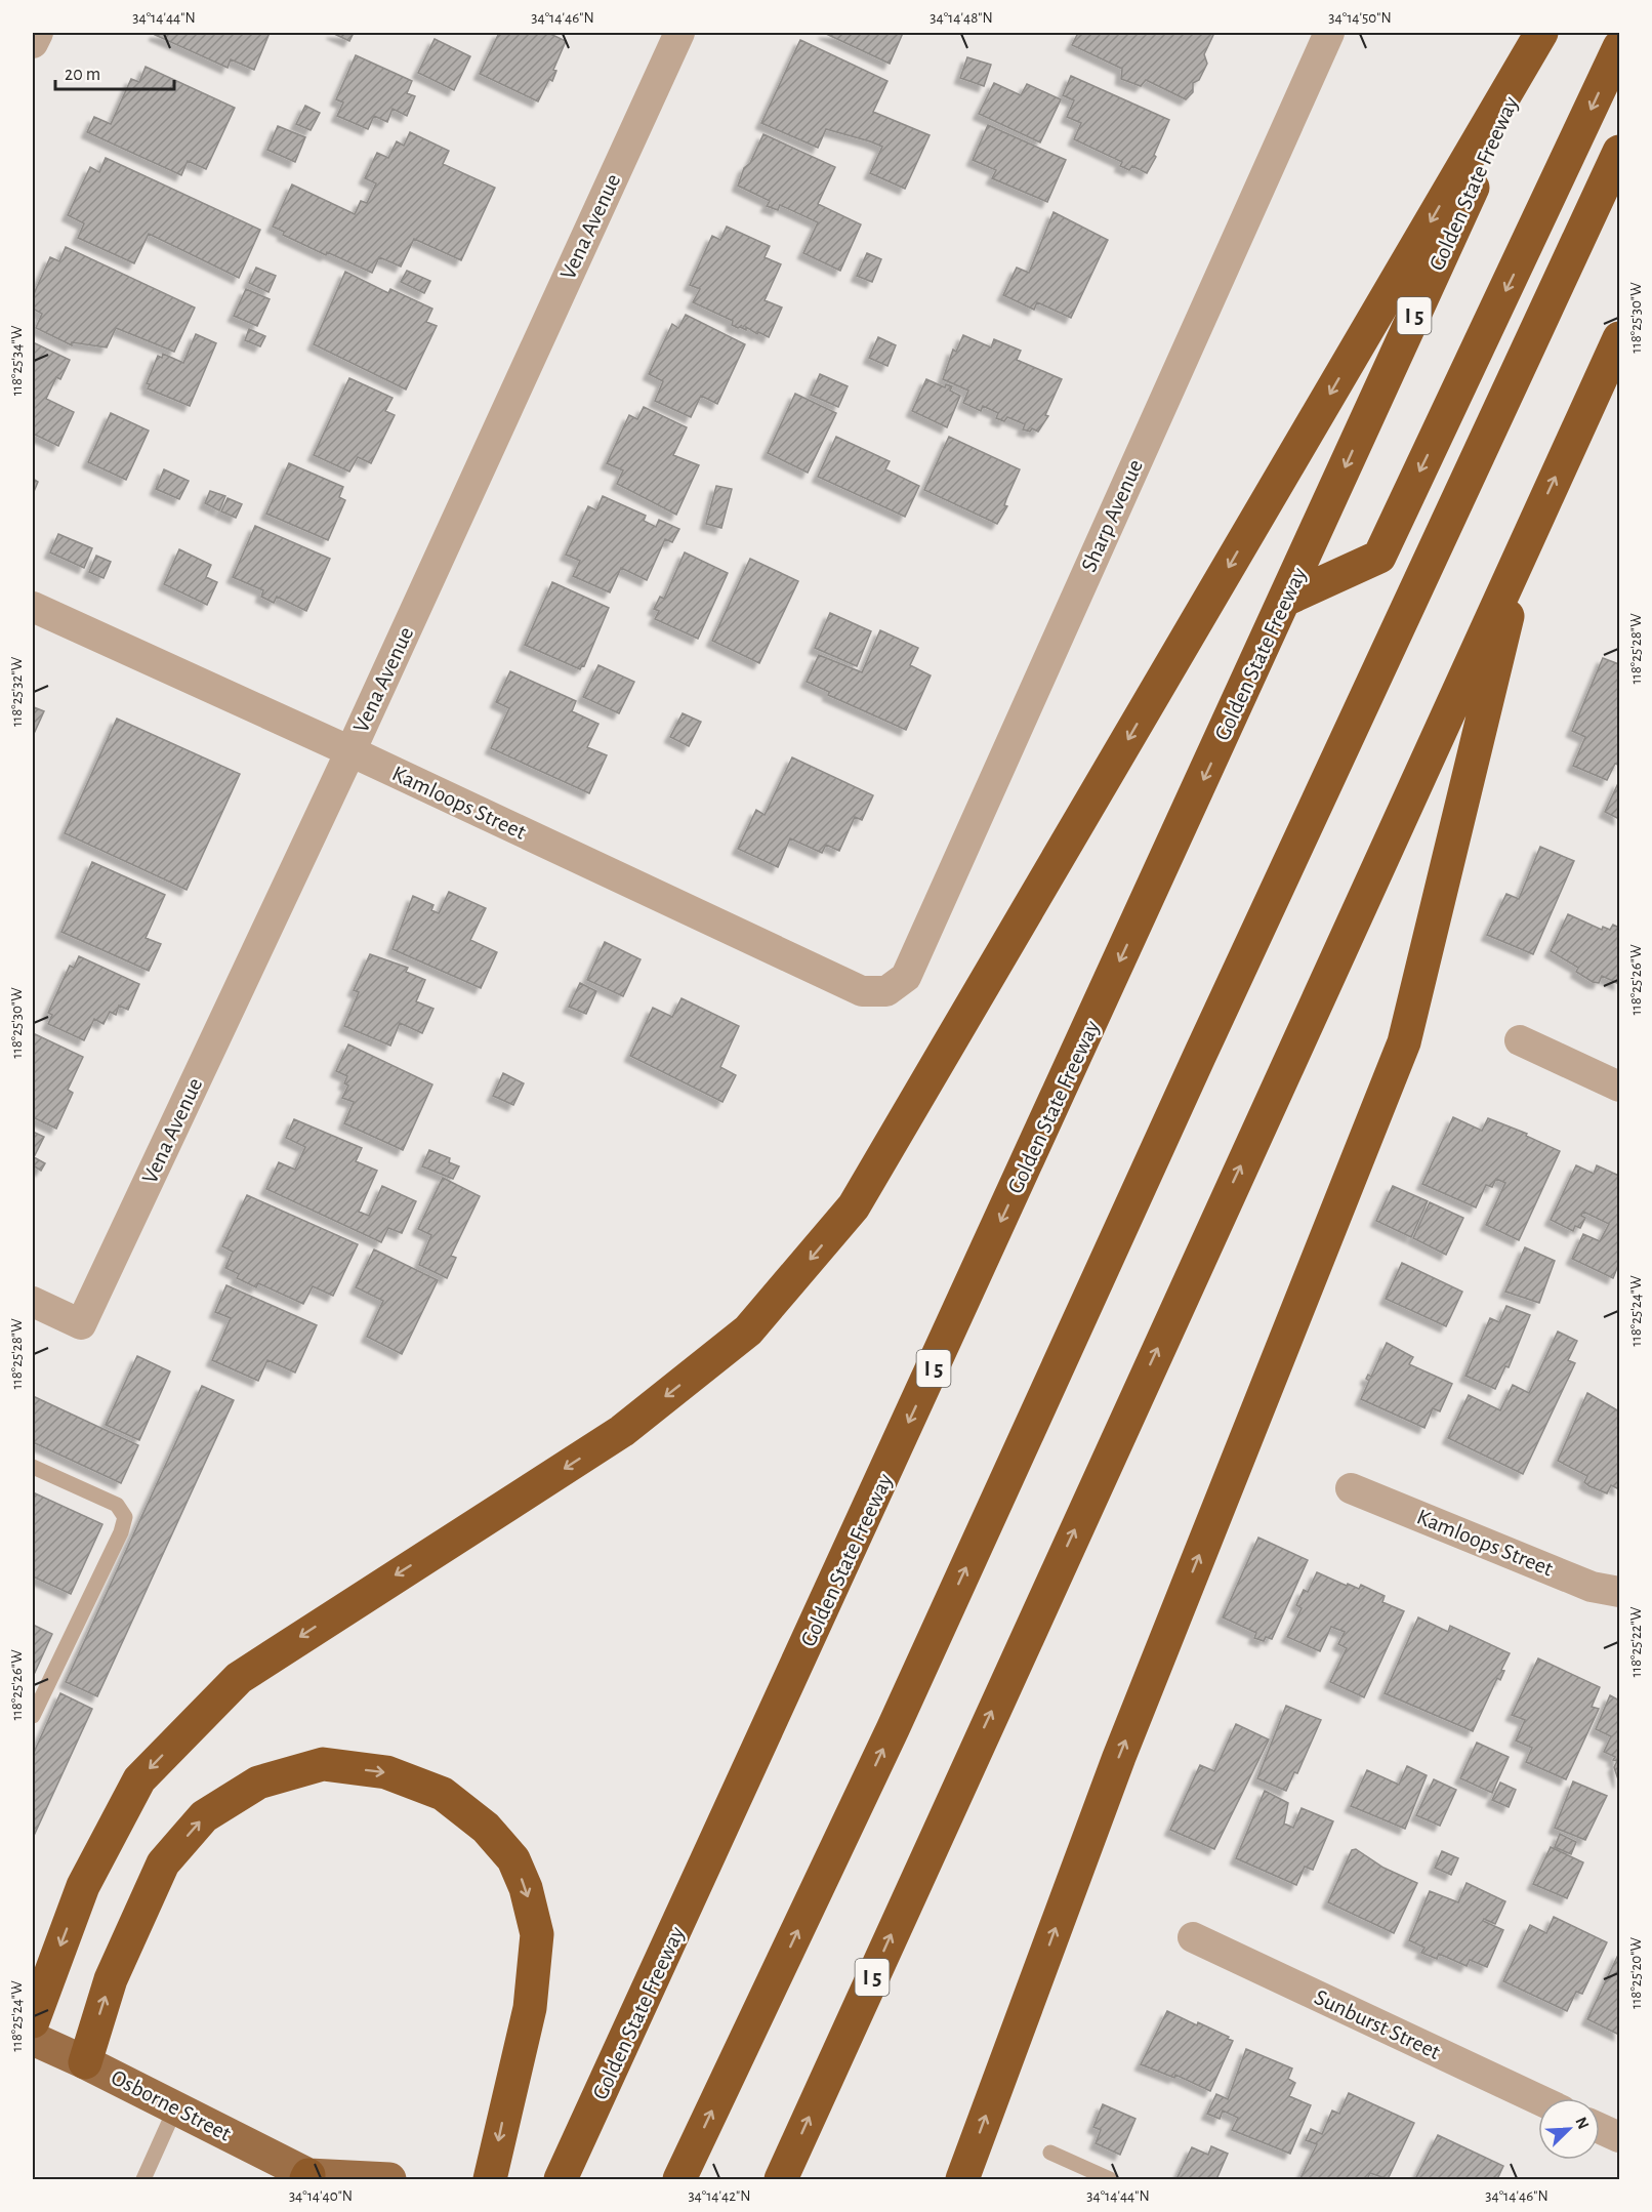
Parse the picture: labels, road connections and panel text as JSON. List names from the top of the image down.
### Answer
{
  "streets": {
    "highway": ["Golden State Freeway", "I 5"],
    "main road": ["Osborne Street"],
    "street": [
      "Vena Avenue",
      "Sharp Avenue",
      "Kamloops Street",
      "Sunburst Street"
    ]
  },
  "crossings": [
    ["Vena Avenue", "Kamloops Street"],
    ["Sharp Avenue", "Kamloops Street"]
  ],
  "scale_bar": "20 m",
  "north": "top right",
  "coordinates": [
    "34°14'44\"N",
    "34°14'46\"N",
    "34°14'48\"N",
    "34°14'50\"N",
    "118°25'30\"W",
    "118°25'34\"W",
    "118°25'28\"W",
    "118°25'32\"W",
    "118°25'26\"W",
    "118°25'24\"W",
    "118°25'22\"W",
    "118°25'20\"W",
    "34°14'40\"N",
    "34°14'42\"N"
  ]
}
